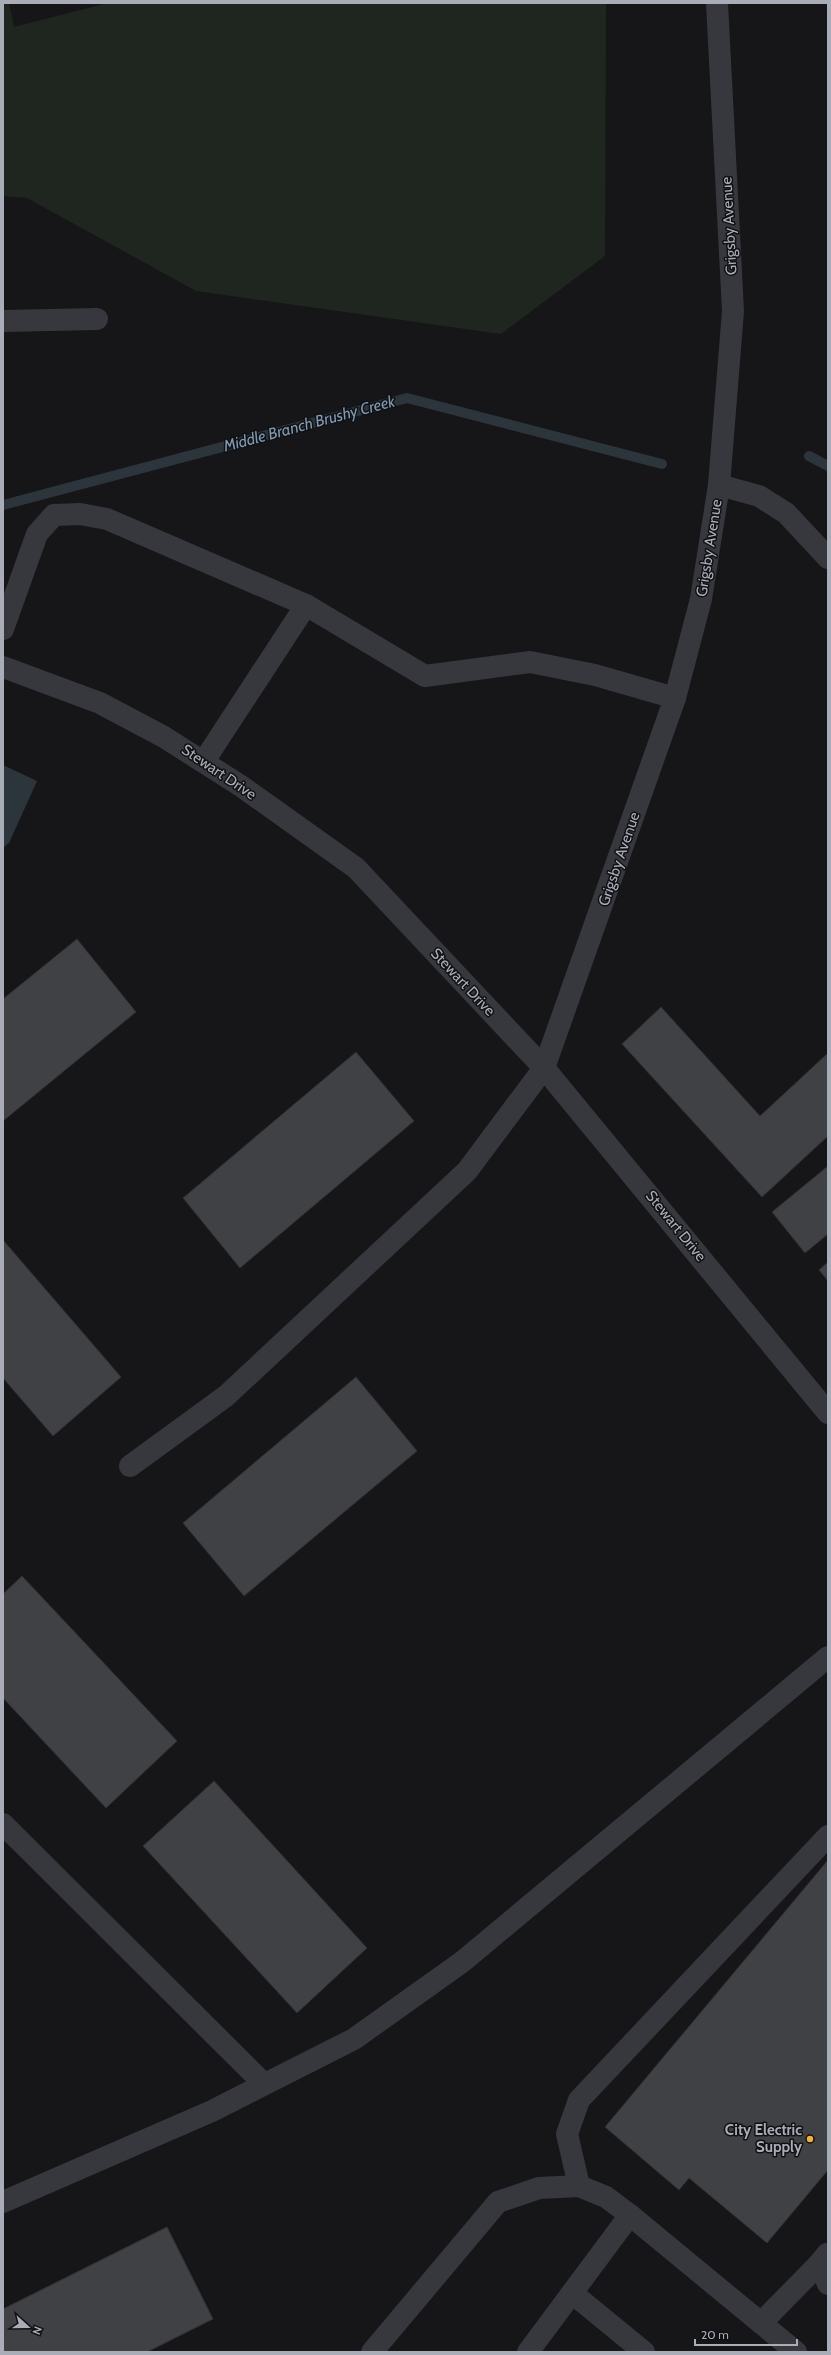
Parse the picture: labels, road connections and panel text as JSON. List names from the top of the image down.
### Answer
{
  "streets": {
    "street": ["Grigsby Avenue", "Stewart Drive"]
  },
  "crossings": [
    ["Grigsby Avenue", "Stewart Drive"]
  ],
  "water": ["Middle Branch Brushy Creek"],
  "places": ["City Electric Supply"],
  "scale_bar": "20 m",
  "north": "right"
}
